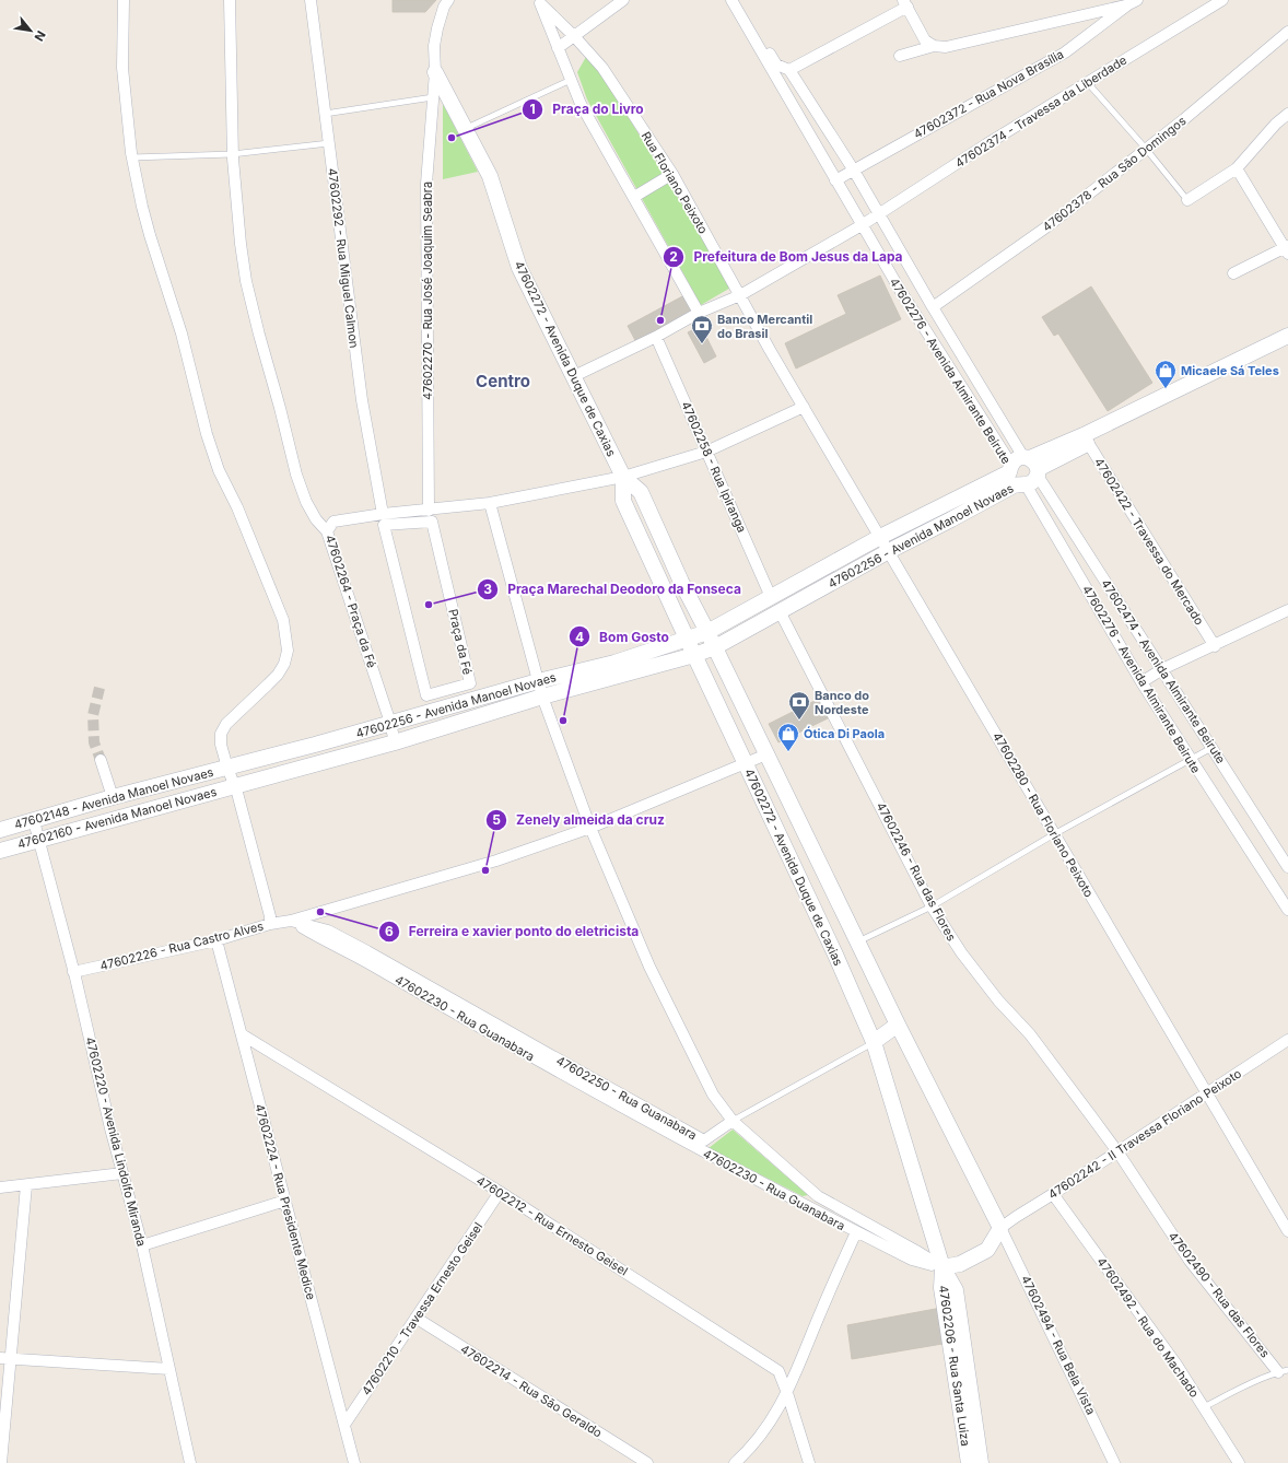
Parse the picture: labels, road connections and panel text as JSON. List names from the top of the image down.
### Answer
{
  "streets": {
    "street": [
      "47602372 - Rua Nova Brasília",
      "47602374 - Travessa da Liberdade",
      "47602378 - Rua São Domingos",
      "Rua Floriano Peixoto",
      "47602292 - Rua Miguel Calmon",
      "47602270 - Rua José Joaquim Seabra",
      "47602272 - Avenida Duque de Caxias",
      "47602276 - Avenida Almirante Beirute",
      "47602258 - Rua Ipiranga",
      "47602256 - Avenida Manoel Novaes",
      "47602422 - Travessa do Mercado",
      "47602264 - Praça da Fé",
      "Praça da Fé",
      "47602474 - Avenida Almirante Beirute",
      "47602148 - Avenida Manoel Novaes",
      "47602280 - Rua Floriano Peixoto",
      "47602160 - Avenida Manoel Novaes",
      "47602246 - Rua das Flores",
      "47602226 - Rua Castro Alves",
      "47602230 - Rua Guanabara",
      "47602250 - Rua Guanabara",
      "47602242 - II Travessa Floriano Peixoto",
      "47602220 - Avenida Lindolfo Miranda",
      "47602224 - Rua Presidente Medice",
      "47602212 - Rua Ernesto Geisel",
      "47602490 - Rua das Flores",
      "47602210 - Travessa Ernesto Geisel",
      "47602492 - Rua do Machado",
      "47602494 - Rua Bela Vista",
      "47602206 - Rua Santa Luiza",
      "47602214 - Rua São Geraldo"
    ]
  },
  "crossings": [
    ["47602372 - Rua Nova Brasília", "47602276 - Avenida Almirante Beirute"],
    ["47602374 - Travessa da Liberdade", "Rua Floriano Peixoto"],
    ["47602374 - Travessa da Liberdade", "47602272 - Avenida Duque de Caxias"],
    ["47602374 - Travessa da Liberdade", "47602276 - Avenida Almirante Beirute"],
    ["47602374 - Travessa da Liberdade", "47602258 - Rua Ipiranga"],
    ["Rua Floriano Peixoto", "47602256 - Avenida Manoel Novaes"],
    ["Rua Floriano Peixoto", "47602264 - Praça da Fé"],
    ["Rua Floriano Peixoto", "47602280 - Rua Floriano Peixoto"],
    ["47602292 - Rua Miguel Calmon", "47602264 - Praça da Fé"],
    ["47602270 - Rua José Joaquim Seabra", "47602272 - Avenida Duque de Caxias"],
    ["47602270 - Rua José Joaquim Seabra", "47602264 - Praça da Fé"],
    ["47602272 - Avenida Duque de Caxias", "47602256 - Avenida Manoel Novaes"],
    ["47602272 - Avenida Duque de Caxias", "47602264 - Praça da Fé"],
    ["47602272 - Avenida Duque de Caxias", "47602226 - Rua Castro Alves"],
    ["47602272 - Avenida Duque de Caxias", "47602230 - Rua Guanabara"],
    ["47602272 - Avenida Duque de Caxias", "47602242 - II Travessa Floriano Peixoto"],
    ["47602272 - Avenida Duque de Caxias", "47602494 - Rua Bela Vista"],
    ["47602272 - Avenida Duque de Caxias", "47602206 - Rua Santa Luiza"],
    ["47602276 - Avenida Almirante Beirute", "47602256 - Avenida Manoel Novaes"],
    ["47602276 - Avenida Almirante Beirute", "47602474 - Avenida Almirante Beirute"],
    ["47602258 - Rua Ipiranga", "47602256 - Avenida Manoel Novaes"],
    ["47602258 - Rua Ipiranga", "47602264 - Praça da Fé"],
    ["47602256 - Avenida Manoel Novaes", "47602264 - Praça da Fé"],
    ["47602256 - Avenida Manoel Novaes", "47602474 - Avenida Almirante Beirute"],
    ["47602256 - Avenida Manoel Novaes", "47602148 - Avenida Manoel Novaes"],
    ["47602256 - Avenida Manoel Novaes", "47602280 - Rua Floriano Peixoto"],
    ["47602256 - Avenida Manoel Novaes", "47602160 - Avenida Manoel Novaes"],
    ["47602256 - Avenida Manoel Novaes", "47602246 - Rua das Flores"],
    ["47602148 - Avenida Manoel Novaes", "47602220 - Avenida Lindolfo Miranda"],
    ["47602280 - Rua Floriano Peixoto", "47602242 - II Travessa Floriano Peixoto"],
    ["47602160 - Avenida Manoel Novaes", "47602220 - Avenida Lindolfo Miranda"],
    ["47602246 - Rua das Flores", "47602242 - II Travessa Floriano Peixoto"],
    ["47602246 - Rua das Flores", "47602490 - Rua das Flores"],
    ["47602226 - Rua Castro Alves", "47602230 - Rua Guanabara"],
    ["47602226 - Rua Castro Alves", "47602220 - Avenida Lindolfo Miranda"],
    ["47602226 - Rua Castro Alves", "47602224 - Rua Presidente Medice"],
    ["47602230 - Rua Guanabara", "47602250 - Rua Guanabara"],
    ["47602230 - Rua Guanabara", "47602206 - Rua Santa Luiza"],
    ["47602242 - II Travessa Floriano Peixoto", "47602490 - Rua das Flores"],
    ["47602242 - II Travessa Floriano Peixoto", "47602492 - Rua do Machado"],
    ["47602242 - II Travessa Floriano Peixoto", "47602494 - Rua Bela Vista"],
    ["47602224 - Rua Presidente Medice", "47602212 - Rua Ernesto Geisel"],
    ["47602224 - Rua Presidente Medice", "47602210 - Travessa Ernesto Geisel"],
    ["47602212 - Rua Ernesto Geisel", "47602210 - Travessa Ernesto Geisel"],
    ["47602210 - Travessa Ernesto Geisel", "47602214 - Rua São Geraldo"]
  ],
  "districts": ["Centro"],
  "places": {
    "other": [
      "Praça do Livro",
      "Prefeitura de Bom Jesus da Lapa",
      "Praça Marechal Deodoro da Fonseca",
      "Bom Gosto",
      "Zenely almeida da cruz",
      "Ferreira e xavier ponto do eletricista"
    ],
    "bank": ["Banco Mercantil do Brasil", "Banco do Nordeste"],
    "shop": ["Micaele Sá Teles", "Ótica Di Paola"]
  },
  "north": "bottom right"
}
